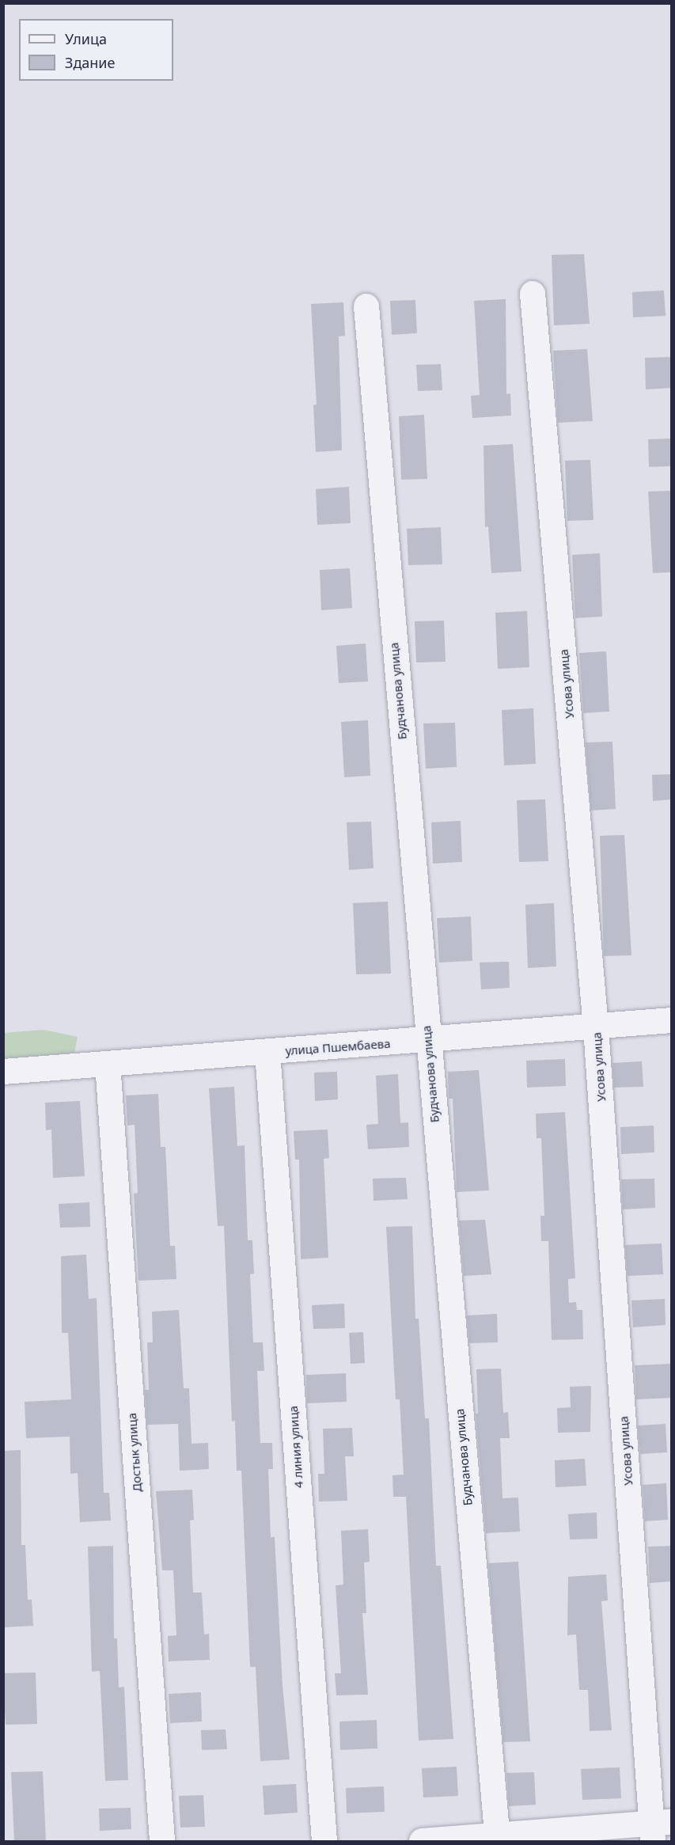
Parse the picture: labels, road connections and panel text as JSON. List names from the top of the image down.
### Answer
{
  "streets": {
    "street": [
      "Усова улица",
      "Будчанова улица",
      "улица Пшембаева",
      "4 линия улица",
      "Достык улица"
    ]
  },
  "crossings": [
    ["Усова улица", "улица Пшембаева"],
    ["Будчанова улица", "улица Пшембаева"],
    ["улица Пшембаева", "4 линия улица"],
    ["улица Пшембаева", "Достык улица"]
  ],
  "legend": ["Улица", "Здание"]
}
